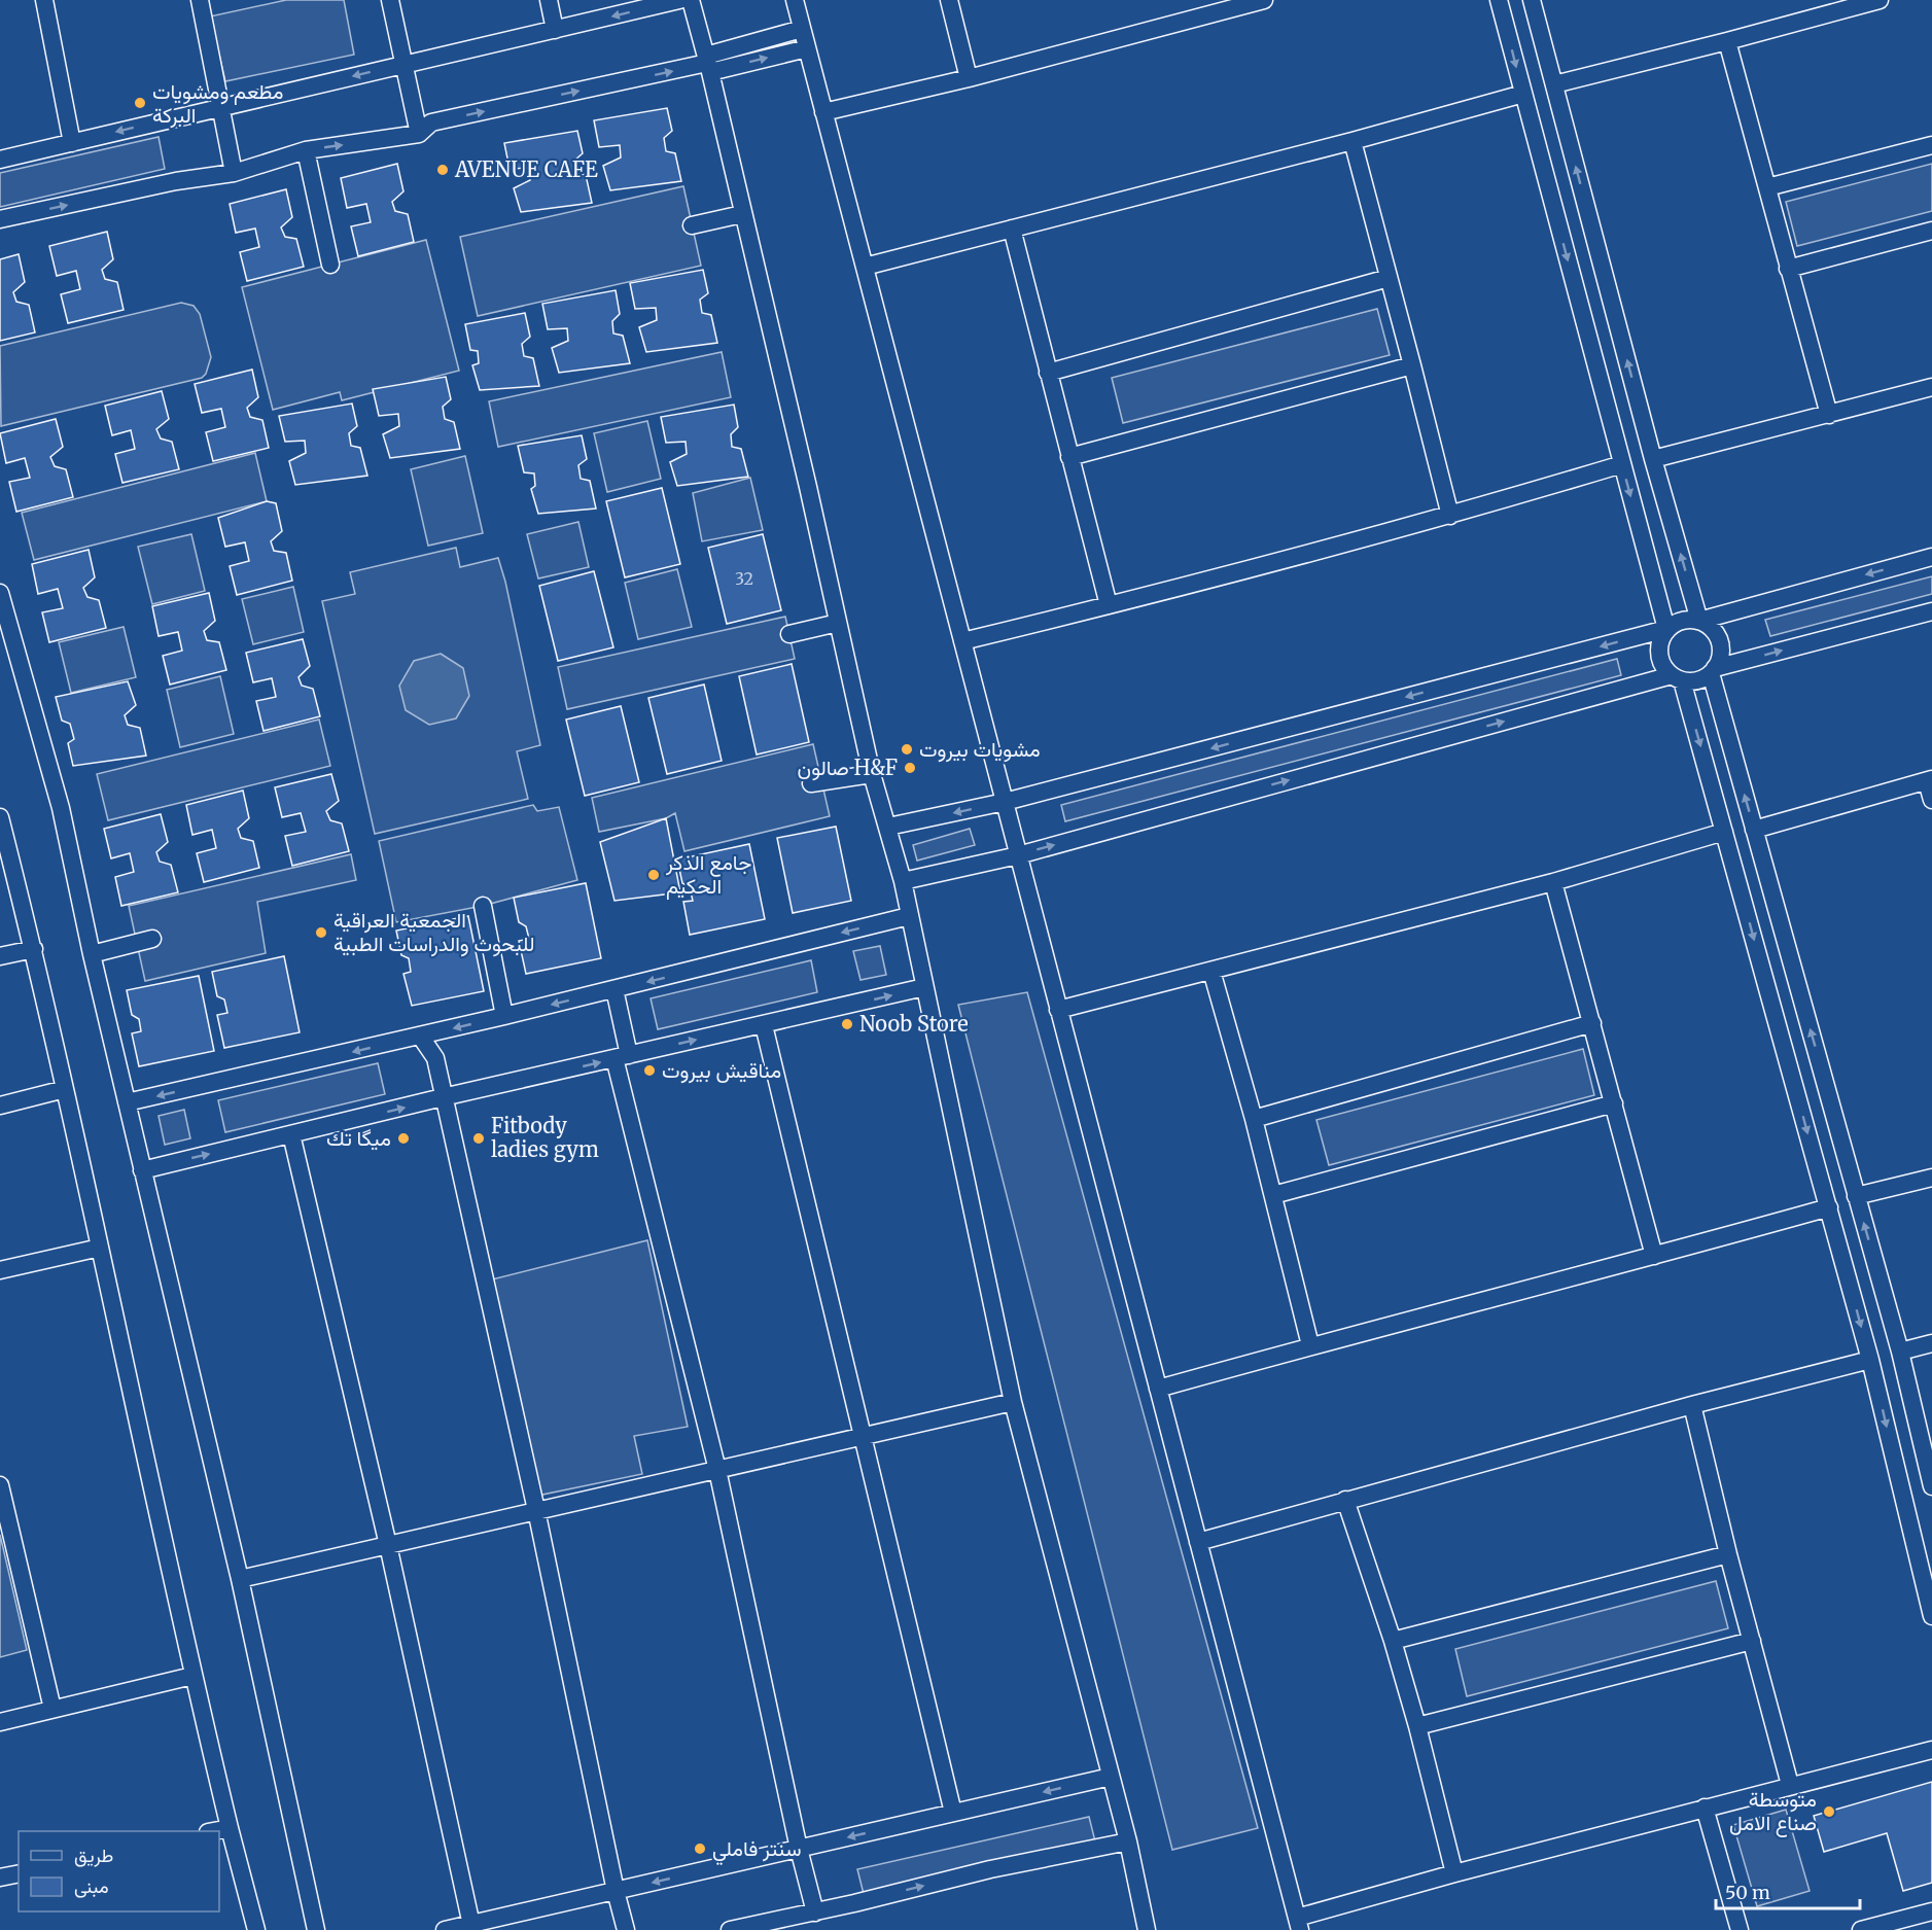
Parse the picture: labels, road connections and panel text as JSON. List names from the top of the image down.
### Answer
{
  "places": [
    "مطعم ومشويات البركة",
    "AVENUE CAFE",
    "مشويات بيروت",
    "صالون H&F",
    "جامع الذكر الحكيم",
    "الجمعية العراقية للبحوث والدراسات الطبية",
    "Noob Store",
    "مناقيش بيروت",
    "ميگا تك",
    "Fitbody ladies gym",
    "متوسطة صناع الامل",
    "سنتر فاملي"
  ],
  "house_numbers": ["32"],
  "legend": ["طريق", "مبنى"],
  "scale_bar": "50 m"
}
